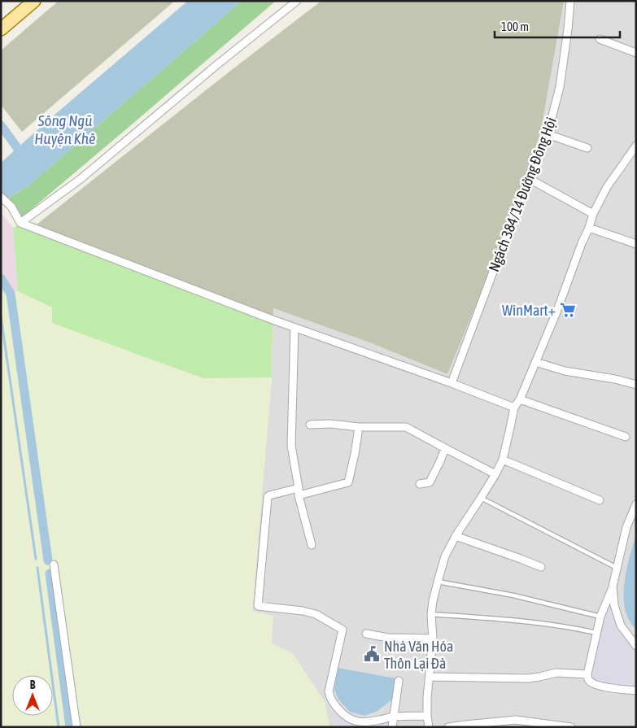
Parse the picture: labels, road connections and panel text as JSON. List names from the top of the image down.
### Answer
{
  "streets": {
    "street": ["Ngách 384/14 Đường Đông Hội"]
  },
  "water": ["Sông Ngũ Huyện Khê"],
  "places": {
    "supermarket": ["WinMart+"],
    "public building": ["Nhà Văn Hóa Thôn Lại Đà"]
  },
  "scale_bar": "100 m",
  "north": "top"
}
